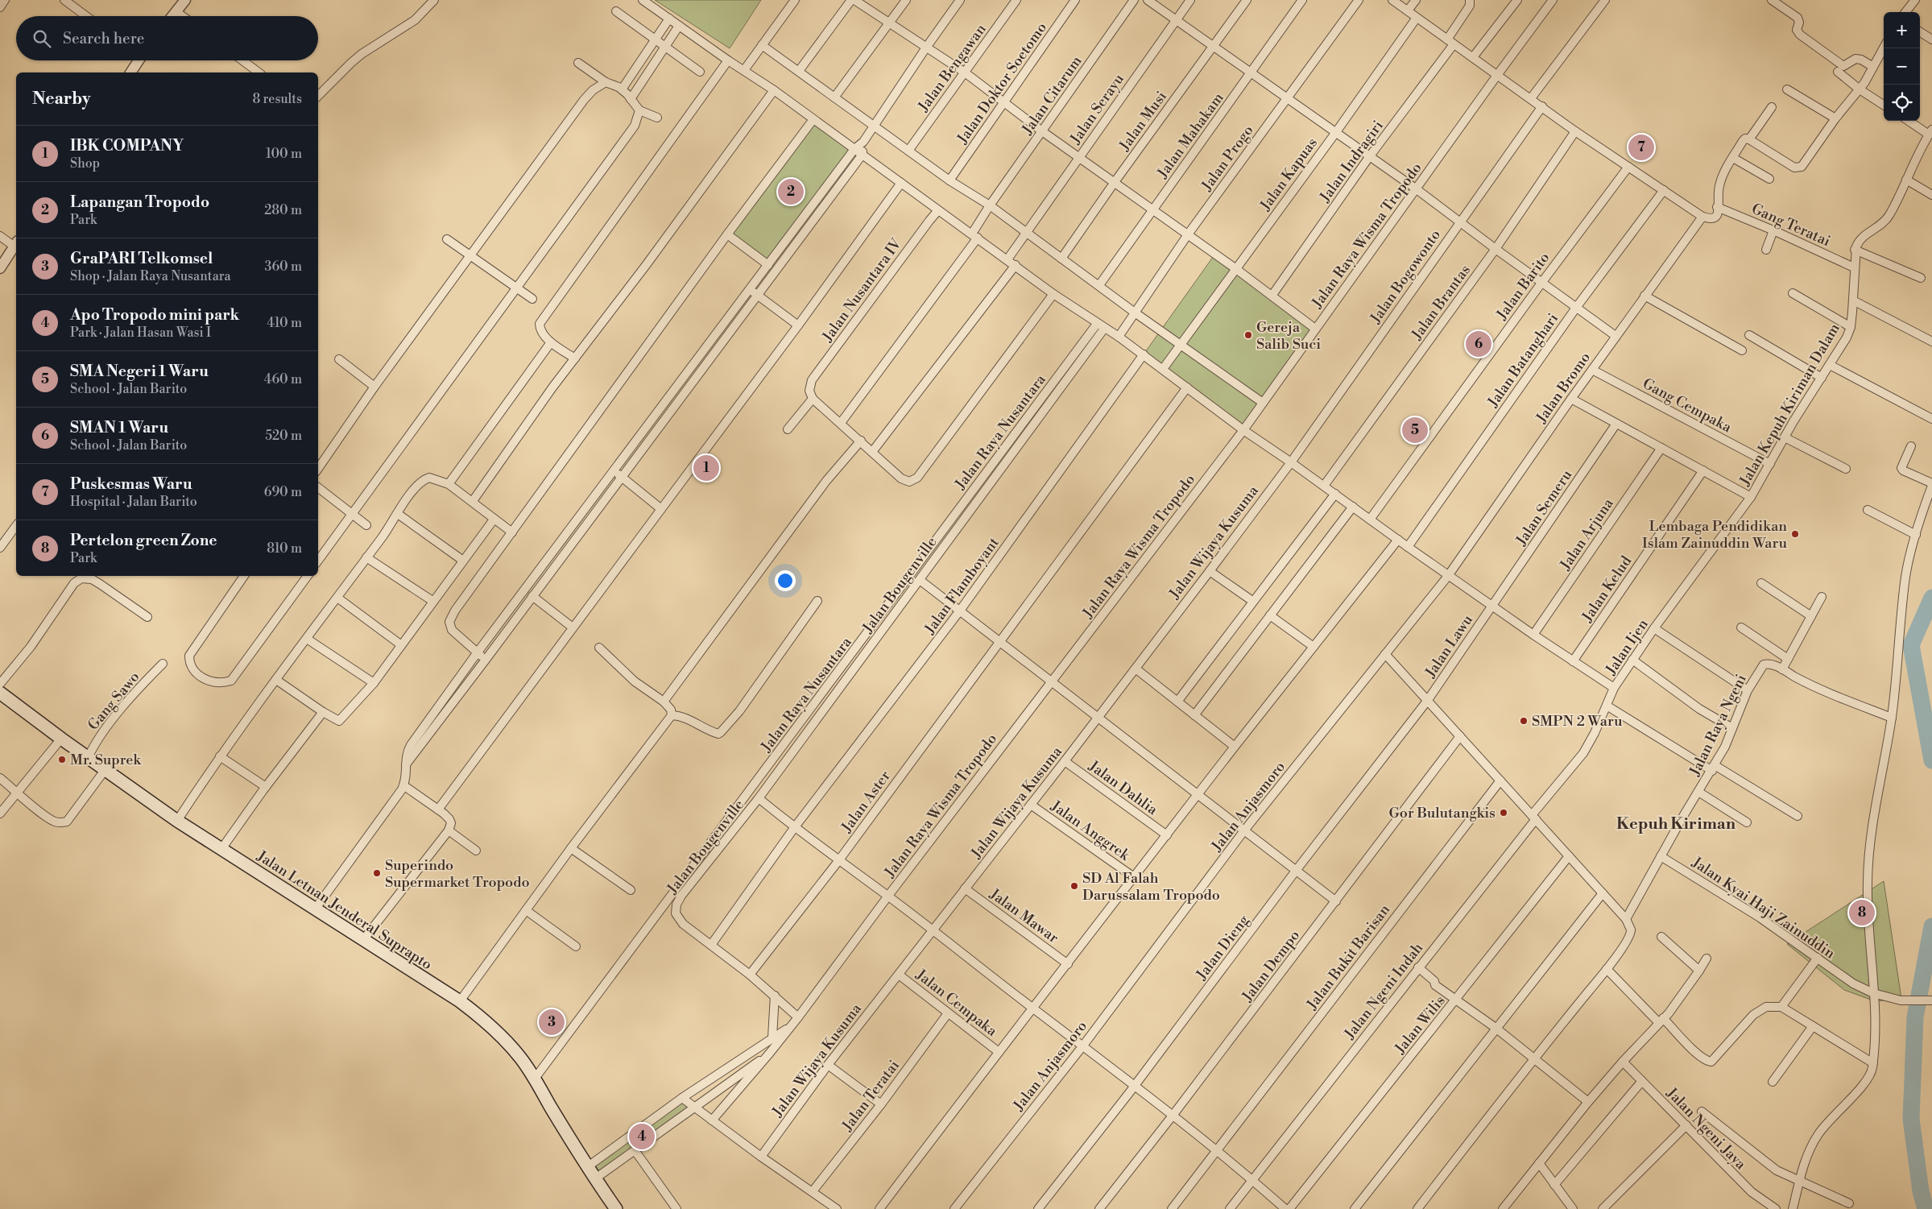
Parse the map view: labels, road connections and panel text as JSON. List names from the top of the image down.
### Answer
{
  "streets": {
    "main road": ["Jalan Letnan Jenderal Suprapto"],
    "street": [
      "Jalan Bengawan",
      "Jalan Doktor Soetomo",
      "Jalan Citarum",
      "Jalan Serayu",
      "Jalan Musi",
      "Jalan Mahakam",
      "Jalan Progo",
      "Jalan Indragiri",
      "Jalan Kapuas",
      "Gang Teratai",
      "Jalan Raya Wisma Tropodo",
      "Jalan Bogowonto",
      "Jalan Barito",
      "Jalan Nusantara IV",
      "Jalan Brantas",
      "Jalan Batanghari",
      "Jalan Bromo",
      "Jalan Kepuh Kiriman Dalam",
      "Gang Cempaka",
      "Jalan Raya Nusantara",
      "Jalan Semeru",
      "Jalan Arjuna",
      "Jalan Wijaya Kusuma",
      "Jalan Bougenville",
      "Jalan Flamboyant",
      "Jalan Kelud",
      "Jalan Lawu",
      "Jalan Ijen",
      "Gang Sawo",
      "Jalan Raya Ngeni",
      "Jalan Dahlia",
      "Jalan Aster",
      "Jalan Anjasmoro",
      "Jalan Anggrek",
      "Jalan Kyai Haji Zainuddin",
      "Jalan Mawar",
      "Jalan Dieng",
      "Jalan Bukit Barisan",
      "Jalan Dempo",
      "Jalan Ngeni Indah",
      "Jalan Cempaka",
      "Jalan Wilis",
      "Jalan Teratai",
      "Jalan Ngeni Jaya"
    ]
  },
  "crossings": [
    ["Gang Teratai", "Jalan Kepuh Kiriman Dalam"],
    ["Jalan Bogowonto", "Jalan Wijaya Kusuma"],
    ["Jalan Bromo", "Gang Cempaka"],
    ["Jalan Bromo", "Jalan Anjasmoro"],
    ["Jalan Kepuh Kiriman Dalam", "Gang Cempaka"],
    ["Jalan Kepuh Kiriman Dalam", "Jalan Ijen"],
    ["Jalan Raya Nusantara", "Jalan Bougenville"],
    ["Jalan Raya Nusantara", "Jalan Letnan Jenderal Suprapto"],
    ["Jalan Semeru", "Jalan Lawu"],
    ["Jalan Wijaya Kusuma", "Jalan Dahlia"],
    ["Jalan Wijaya Kusuma", "Jalan Anggrek"],
    ["Jalan Wijaya Kusuma", "Jalan Mawar"],
    ["Jalan Wijaya Kusuma", "Jalan Cempaka"],
    ["Jalan Bougenville", "Jalan Flamboyant"],
    ["Jalan Lawu", "Jalan Dieng"],
    ["Jalan Ijen", "Jalan Ngeni Indah"],
    ["Gang Sawo", "Jalan Letnan Jenderal Suprapto"],
    ["Jalan Raya Ngeni", "Jalan Kyai Haji Zainuddin"],
    ["Jalan Cempaka", "Jalan Teratai"]
  ],
  "districts": ["Kepuh Kiriman"],
  "places": [
    "Gereja Salib Suci",
    "Lembaga Pendidikan Islam Zainuddin Waru",
    "SMPN 2 Waru",
    "Mr. Suprek",
    "Gor Bulutangkis",
    "Superindo Supermarket Tropodo",
    "SD Al Falah Darussalam Tropodo"
  ],
  "page": {
    "map_buttons": ["+", "−"],
    "search": "Search here",
    "heading": ["Nearby", "8 results"],
    "list": [
      {
        "mark": "1",
        "name": "IBK COMPANY",
        "note": "Shop",
        "value": "100 m"
      },
      {
        "mark": "2",
        "name": "Lapangan Tropodo",
        "note": "Park",
        "value": "280 m"
      },
      {
        "mark": "3",
        "name": "GraPARI Telkomsel",
        "note": "Shop · Jalan Raya Nusantara",
        "value": "360 m"
      },
      {
        "mark": "4",
        "name": "Apo Tropodo mini park",
        "note": "Park · Jalan Hasan Wasi I",
        "value": "410 m"
      },
      {
        "mark": "5",
        "name": "SMA Negeri 1 Waru",
        "note": "School · Jalan Barito",
        "value": "460 m"
      },
      {
        "mark": "6",
        "name": "SMAN 1 Waru",
        "note": "School · Jalan Barito",
        "value": "520 m"
      },
      {
        "mark": "7",
        "name": "Puskesmas Waru",
        "note": "Hospital · Jalan Barito",
        "value": "690 m"
      },
      {
        "mark": "8",
        "name": "Pertelon green Zone",
        "note": "Park",
        "value": "810 m"
      }
    ],
    "pins": [
      "7",
      "2",
      "6",
      "5",
      "1",
      "8",
      "3",
      "4"
    ]
  }
}
